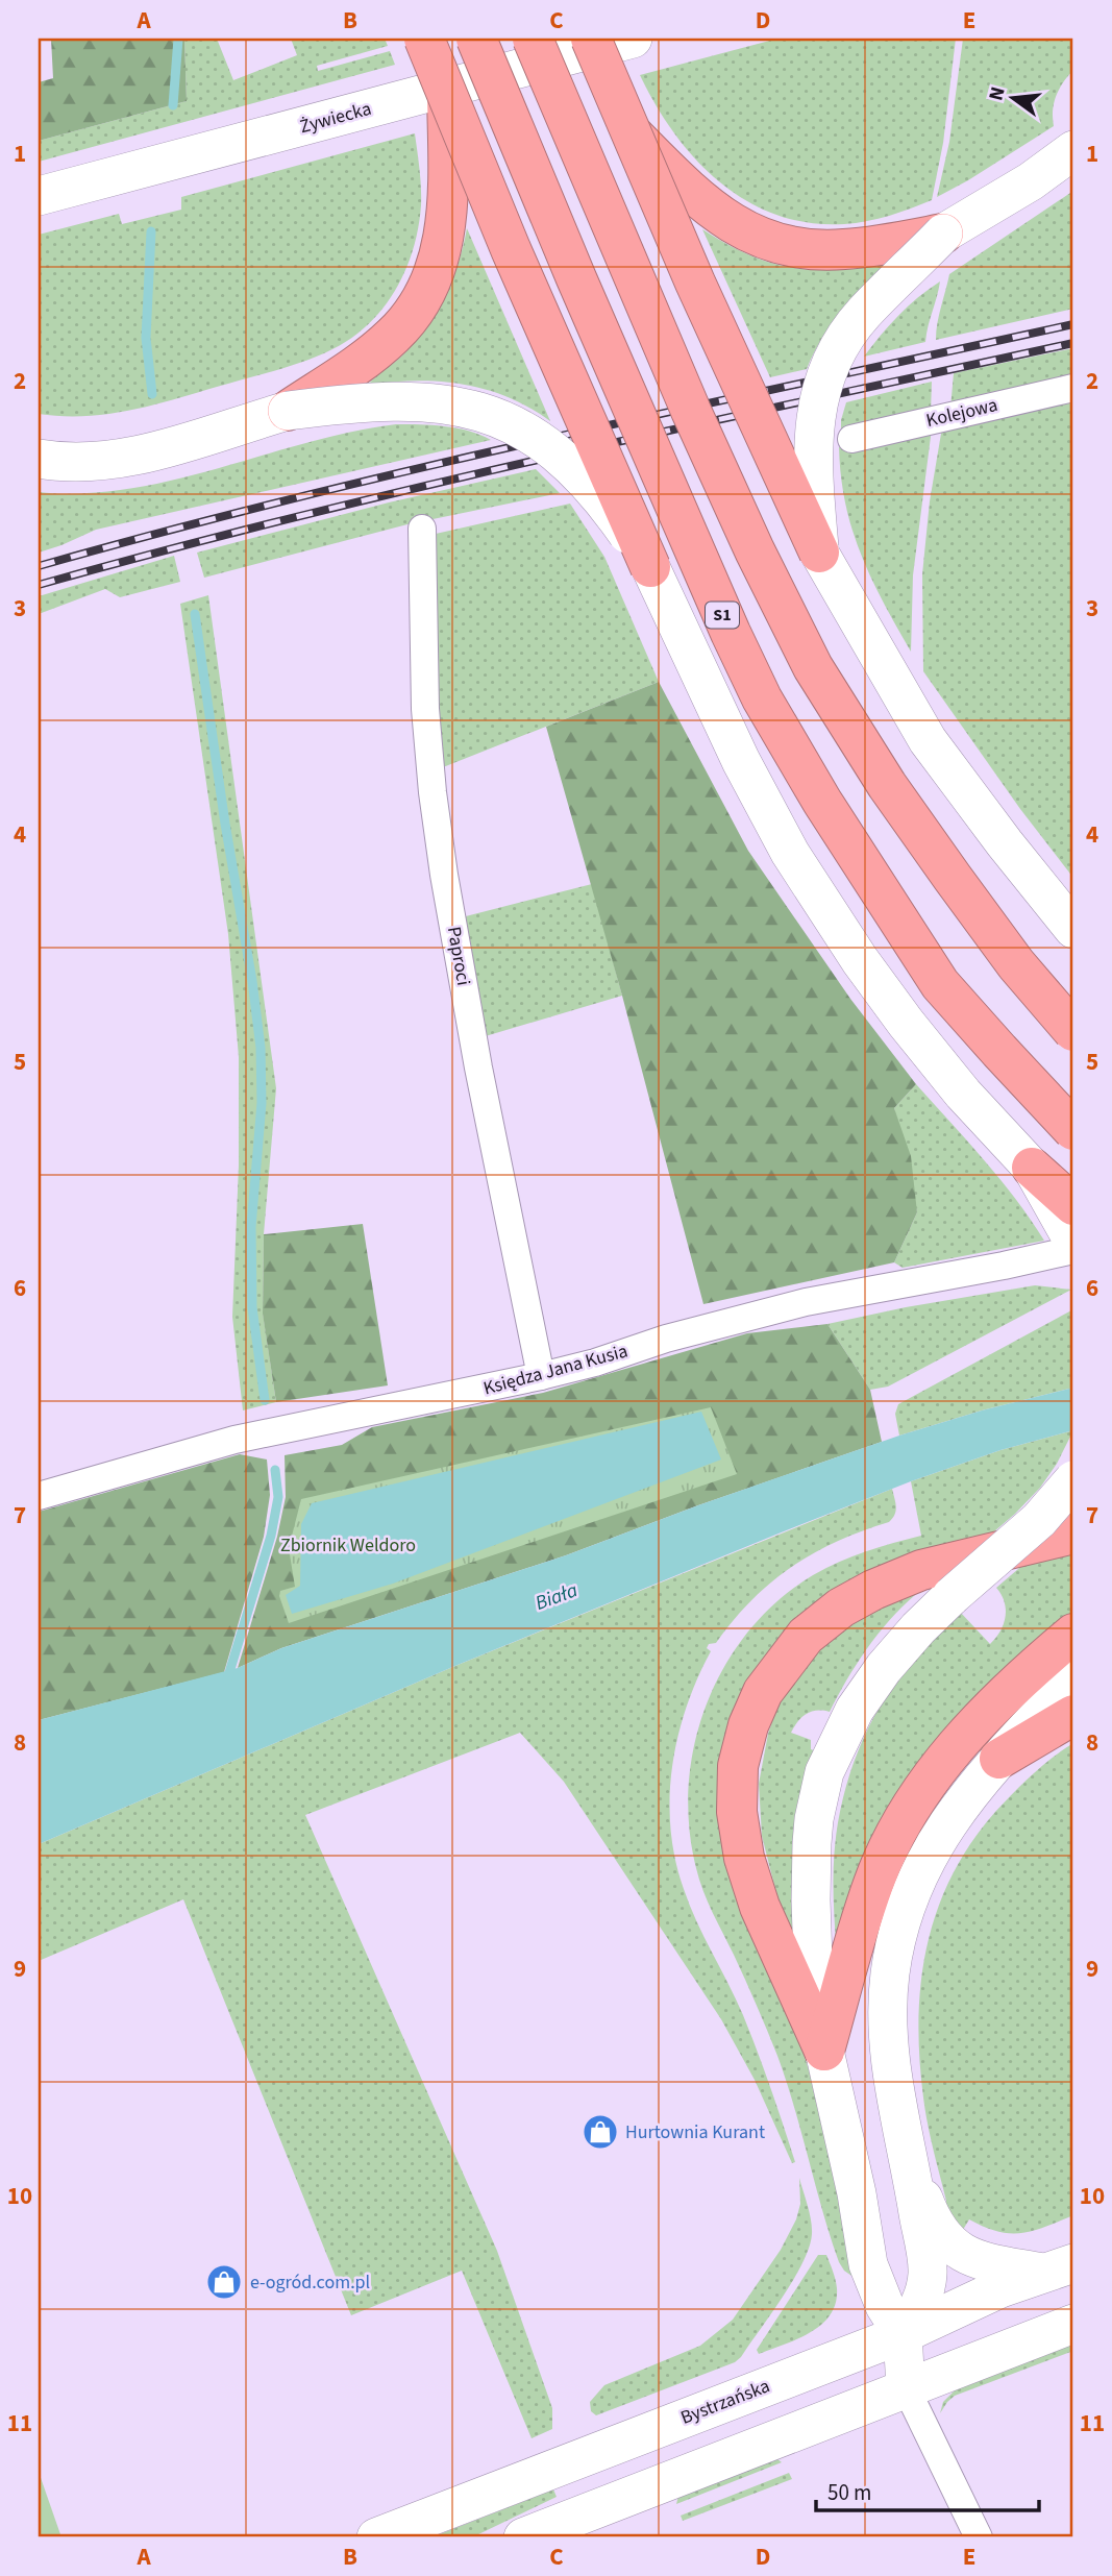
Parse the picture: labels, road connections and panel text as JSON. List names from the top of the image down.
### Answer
{
  "streets": {
    "highway": ["S1"],
    "main road": ["Żywiecka", "Bystrzańska"],
    "street": ["Kolejowa", "Paproci", "Księdza Jana Kusia"]
  },
  "crossings": [
    ["Paproci", "Księdza Jana Kusia"]
  ],
  "water": ["Biała"],
  "parks": ["Zbiornik Weldoro"],
  "places": {
    "shop": ["Hurtownia Kurant", "e-ogród.com.pl"]
  },
  "scale_bar": "50 m",
  "north": "left",
  "grid": {
    "columns": [
      "A",
      "B",
      "C",
      "D",
      "E"
    ],
    "rows": [
      "1",
      "2",
      "3",
      "4",
      "5",
      "6",
      "7",
      "8",
      "9",
      "10",
      "11"
    ]
  }
}
